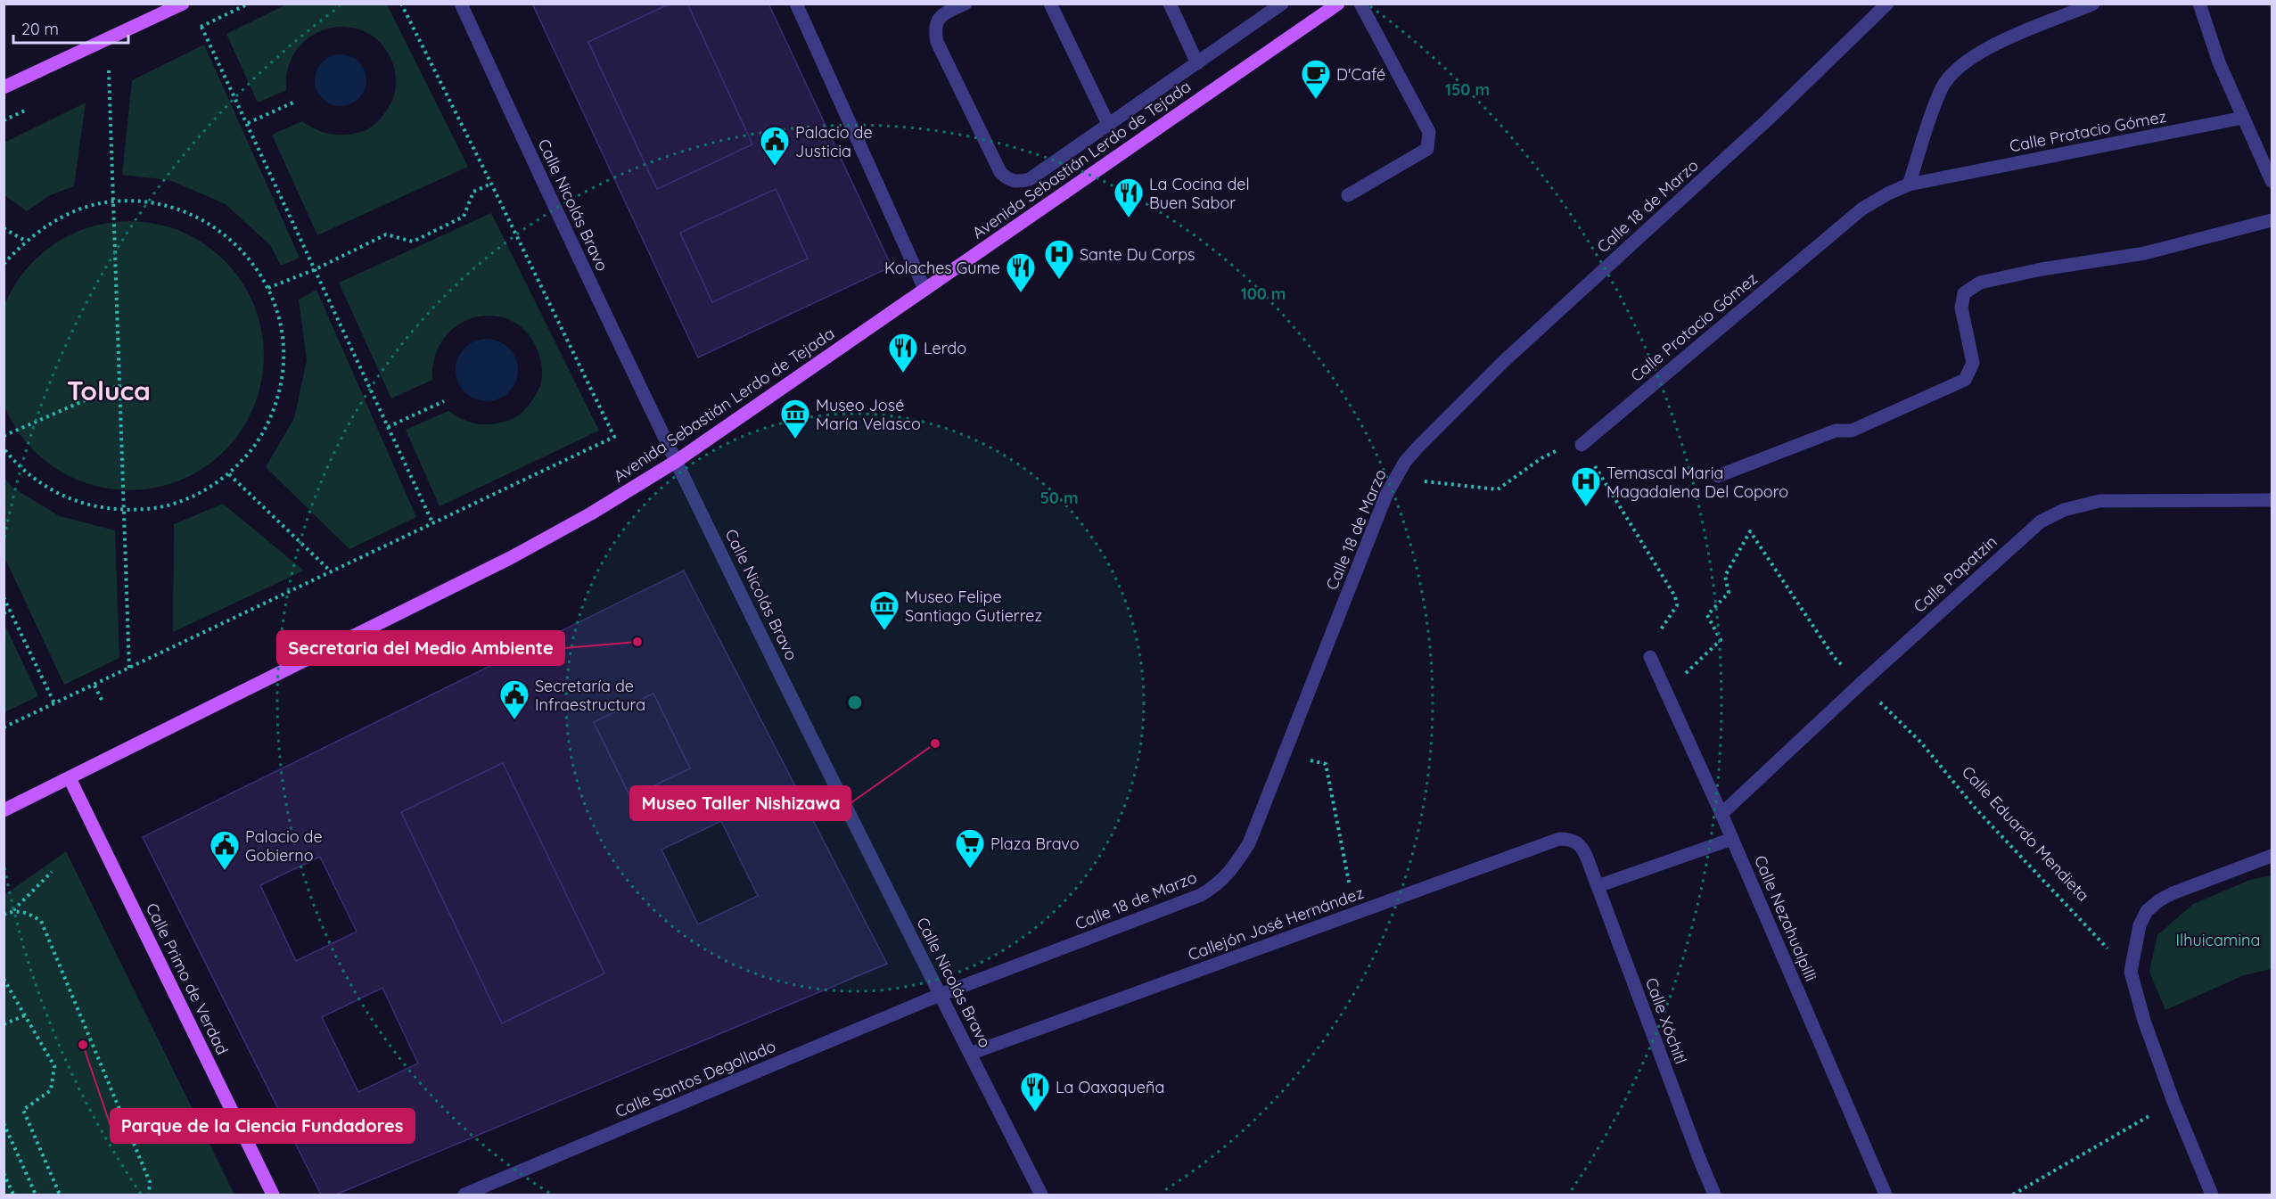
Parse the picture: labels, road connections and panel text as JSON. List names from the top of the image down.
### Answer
{
  "streets": {
    "main road": ["Avenida Sebastián Lerdo de Tejada", "Calle Primo de Verdad"],
    "street": [
      "Calle Protacio Gómez",
      "Calle Nicolás Bravo",
      "Calle 18 de Marzo",
      "Calle Papatzin",
      "Calle Nezahualpilli",
      "Callejón José Hernández",
      "Calle Xóchitl",
      "Calle Santos Degollado"
    ],
    "path": ["Calle Eduardo Mendieta"]
  },
  "crossings": [
    ["Avenida Sebastián Lerdo de Tejada", "Calle Nicolás Bravo"],
    ["Avenida Sebastián Lerdo de Tejada", "Calle Primo de Verdad"],
    ["Calle Nicolás Bravo", "Calle 18 de Marzo"],
    ["Calle Nicolás Bravo", "Callejón José Hernández"],
    ["Calle Nicolás Bravo", "Calle Santos Degollado"],
    ["Calle 18 de Marzo", "Calle Santos Degollado"],
    ["Calle Papatzin", "Calle Eduardo Mendieta"],
    ["Calle Papatzin", "Calle Nezahualpilli"],
    ["Calle Eduardo Mendieta", "Calle Nezahualpilli"],
    ["Callejón José Hernández", "Calle Xóchitl"]
  ],
  "districts": ["Toluca"],
  "parks": ["Ilhuicamina"],
  "places": {
    "cafe": ["D'Café"],
    "public building": ["Palacio de Justicia", "Secretaría de Infraestructura", "Palacio de Gobierno"],
    "restaurant": [
      "La Cocina del Buen Sabor",
      "Kolaches Gume",
      "Lerdo",
      "La Oaxaqueña"
    ],
    "hospital": ["Sante Du Corps", "Temascal Maria Magadalena Del Coporo"],
    "museum": ["Museo José María Velasco", "Museo Felipe Santiago Gutierrez"],
    "other": ["Secretaria del Medio Ambiente", "Museo Taller Nishizawa", "Parque de la Ciencia Fundadores"],
    "supermarket": ["Plaza Bravo"]
  },
  "scale_bar": "20 m",
  "rings": ["150 m", "100 m", "50 m"]
}
